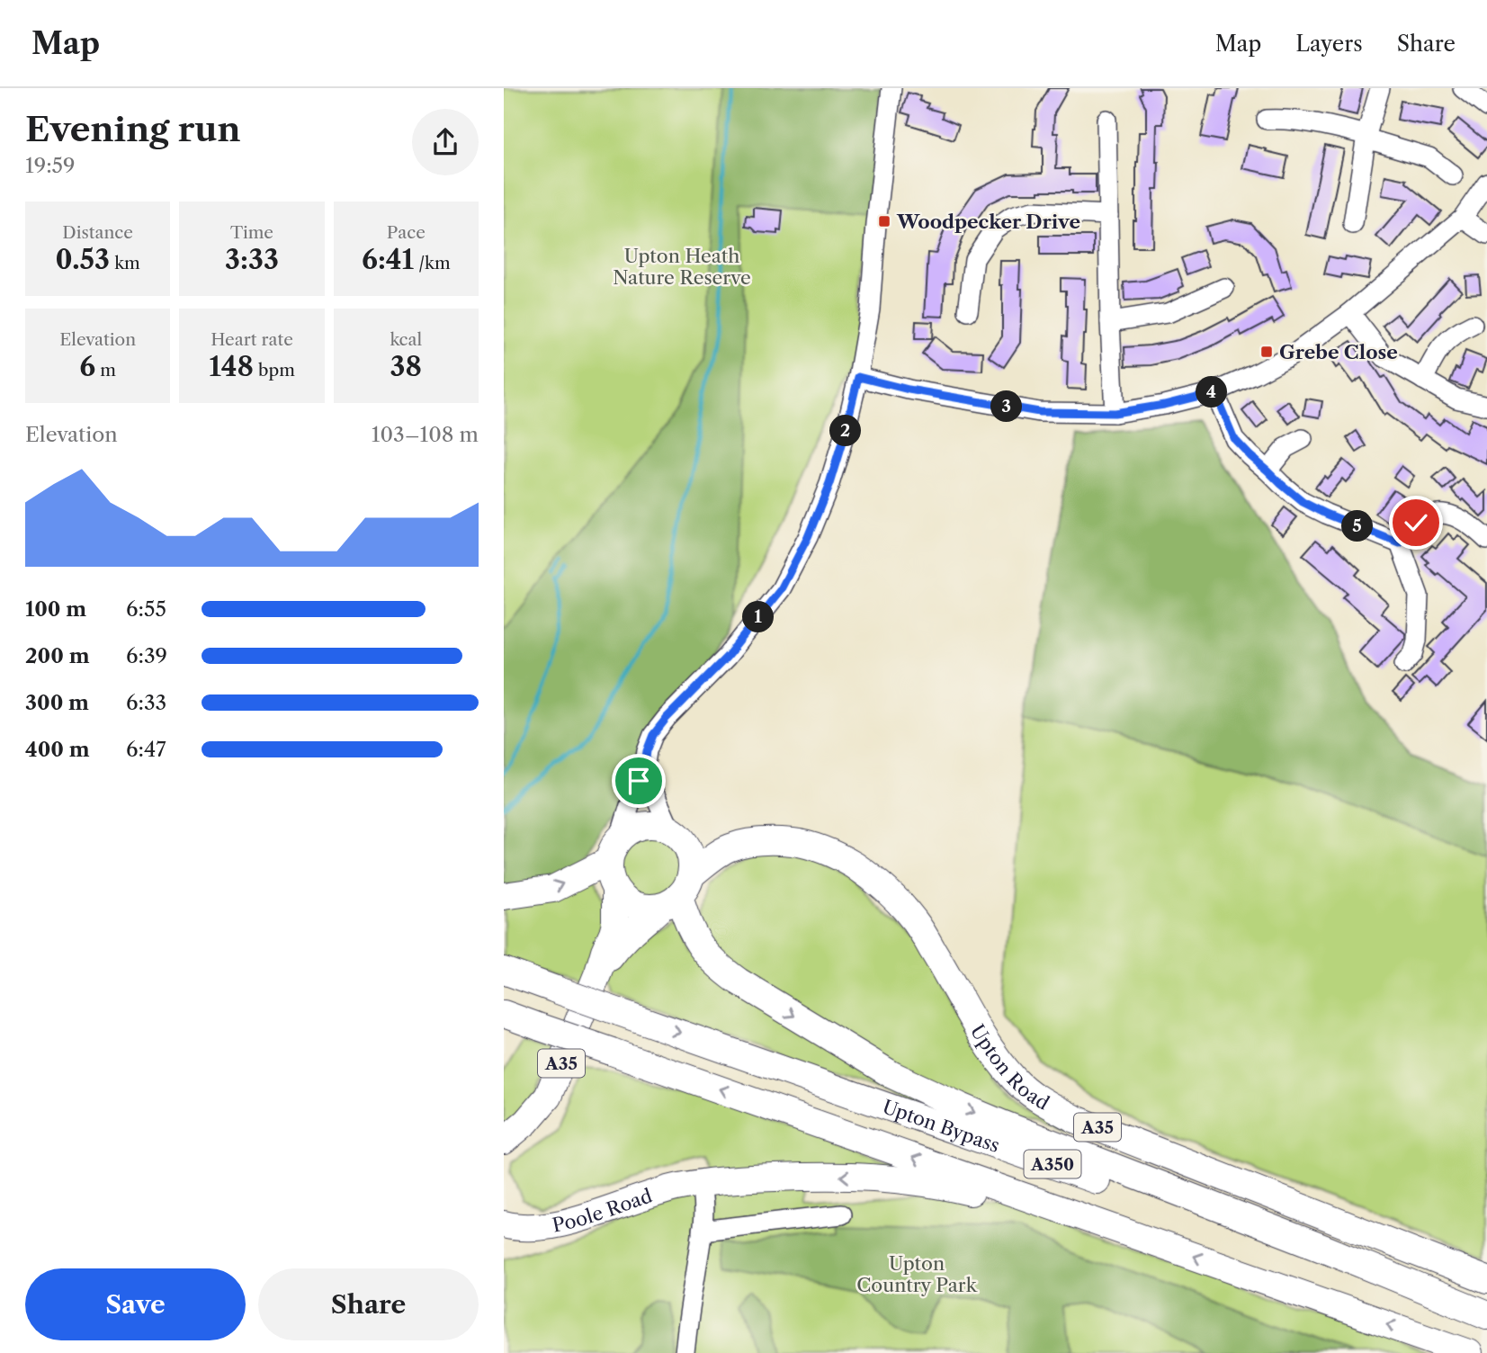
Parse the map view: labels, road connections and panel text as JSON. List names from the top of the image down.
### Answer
{
  "streets": {
    "highway": [
      "A35",
      "Upton Road",
      "Upton Bypass",
      "A350",
      "Poole Road"
    ]
  },
  "crossings": [
    ["A35", "Upton Road"],
    ["A35", "A350"],
    ["Upton Road", "A350"],
    ["Upton Bypass", "A350"],
    ["A350", "Poole Road"]
  ],
  "parks": ["Upton Heath Nature Reserve", "Upton Country Park"],
  "places": {
    "transit": ["Woodpecker Drive", "Grebe Close"]
  },
  "page": {
    "header": "Map",
    "nav": ["Map", "Layers", "Share"],
    "heading": ["Evening run", "19:59"],
    "stats": [
      ["Distance", "0.53 km"],
      ["Time", "3:33"],
      ["Pace", "6:41 /km"],
      ["Elevation", "6 m"],
      ["Heart rate", "148 bpm"],
      ["kcal", "38"]
    ],
    "pins": [
      "4",
      "3",
      "2",
      "5",
      "1"
    ],
    "chart": ["Elevation", "103–108 m"],
    "list": [
      {
        "name": "100 m",
        "note": "6:55"
      },
      {
        "name": "200 m",
        "note": "6:39"
      },
      {
        "name": "300 m",
        "note": "6:33"
      },
      {
        "name": "400 m",
        "note": "6:47"
      }
    ],
    "buttons": ["Save", "Share"]
  }
}
